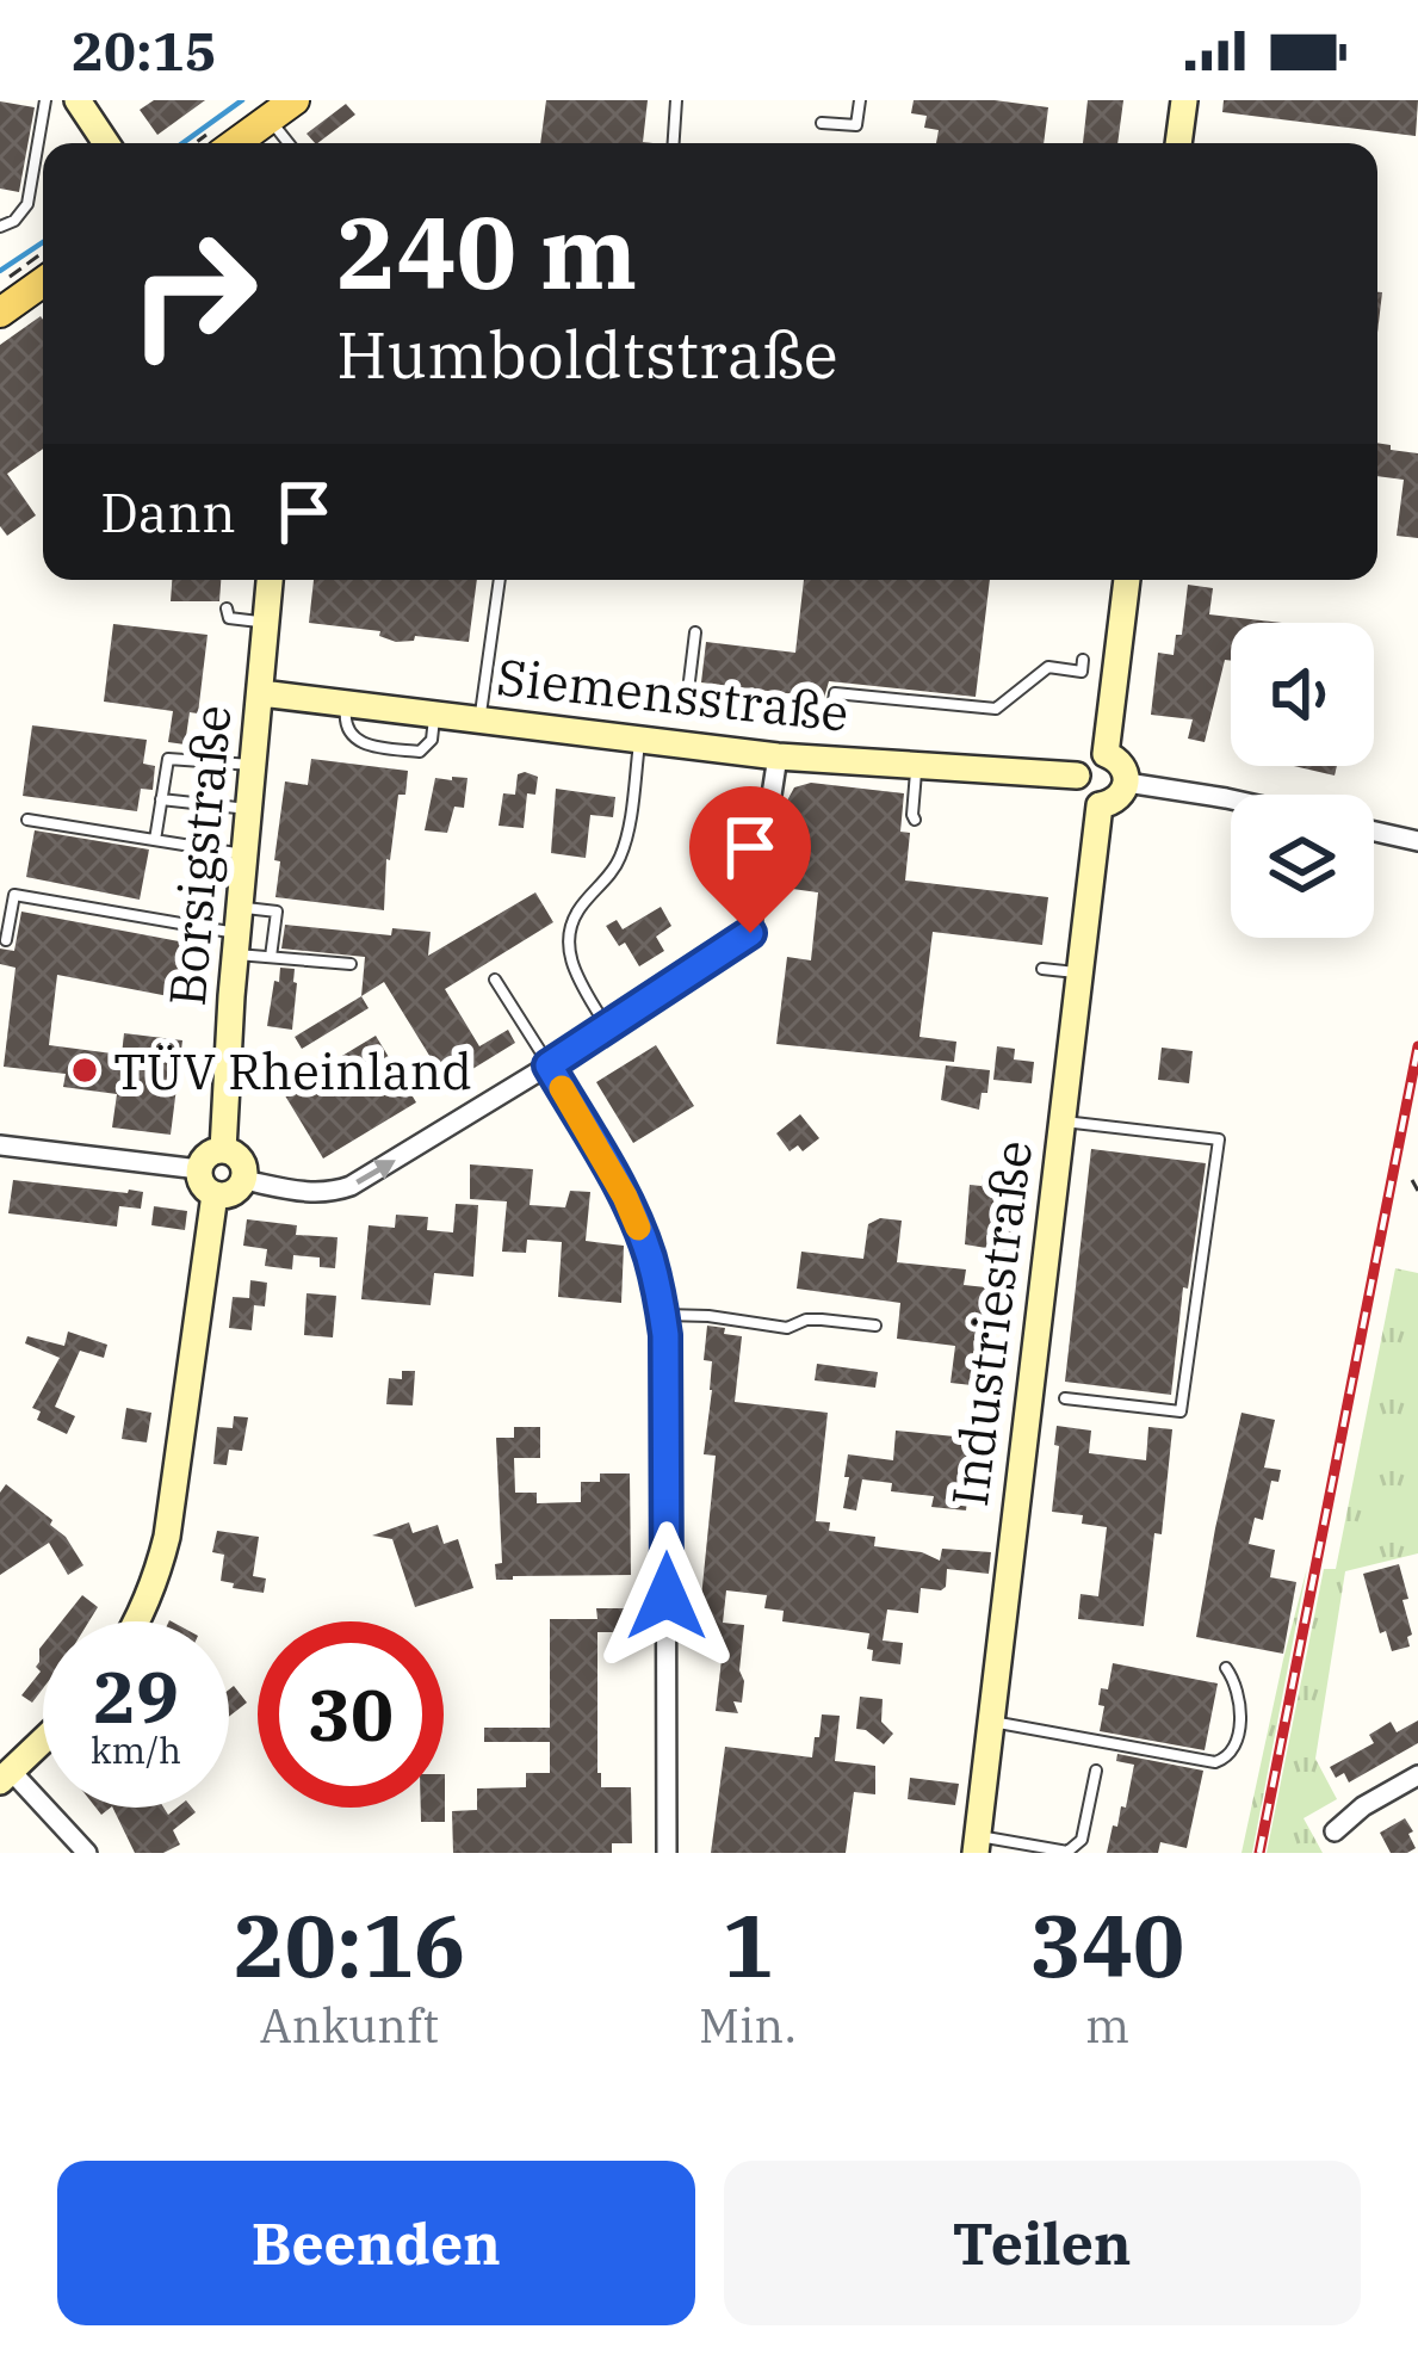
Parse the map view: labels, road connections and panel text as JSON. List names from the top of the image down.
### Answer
{
  "streets": {
    "street": ["Siemensstraße", "Borsigstraße", "Industriestraße"]
  },
  "crossings": [
    ["Siemensstraße", "Borsigstraße"],
    ["Siemensstraße", "Industriestraße"]
  ],
  "places": ["TÜV Rheinland"],
  "page": {
    "status": "20:15",
    "turn": ["240 m", "Humboldtstraße"],
    "then": "Dann",
    "speed": "29 km/h",
    "limit": "30",
    "eta": [
      "20:16",
      "Ankunft",
      "1",
      "Min.",
      "340",
      "m"
    ],
    "buttons": ["Beenden", "Teilen"]
  }
}
